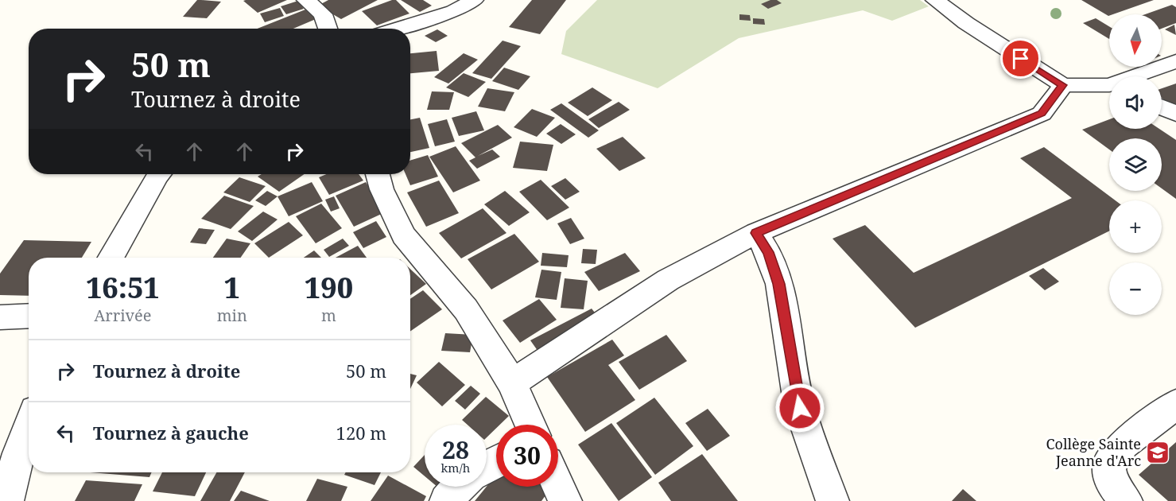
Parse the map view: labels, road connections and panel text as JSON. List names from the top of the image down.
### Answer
{
  "places": {
    "school or university": ["Collège Sainte Jeanne d'Arc"]
  },
  "north": "bottom",
  "page": {
    "map_buttons": ["+", "−"],
    "turn": ["50 m", "Tournez à droite"],
    "eta": [
      "16:51",
      "Arrivée",
      "1",
      "min",
      "190",
      "m"
    ],
    "list": [
      {
        "name": "Tournez à droite",
        "value": "50 m"
      },
      {
        "name": "Tournez à gauche",
        "value": "120 m"
      }
    ],
    "speed": "28 km/h",
    "limit": "30"
  }
}
